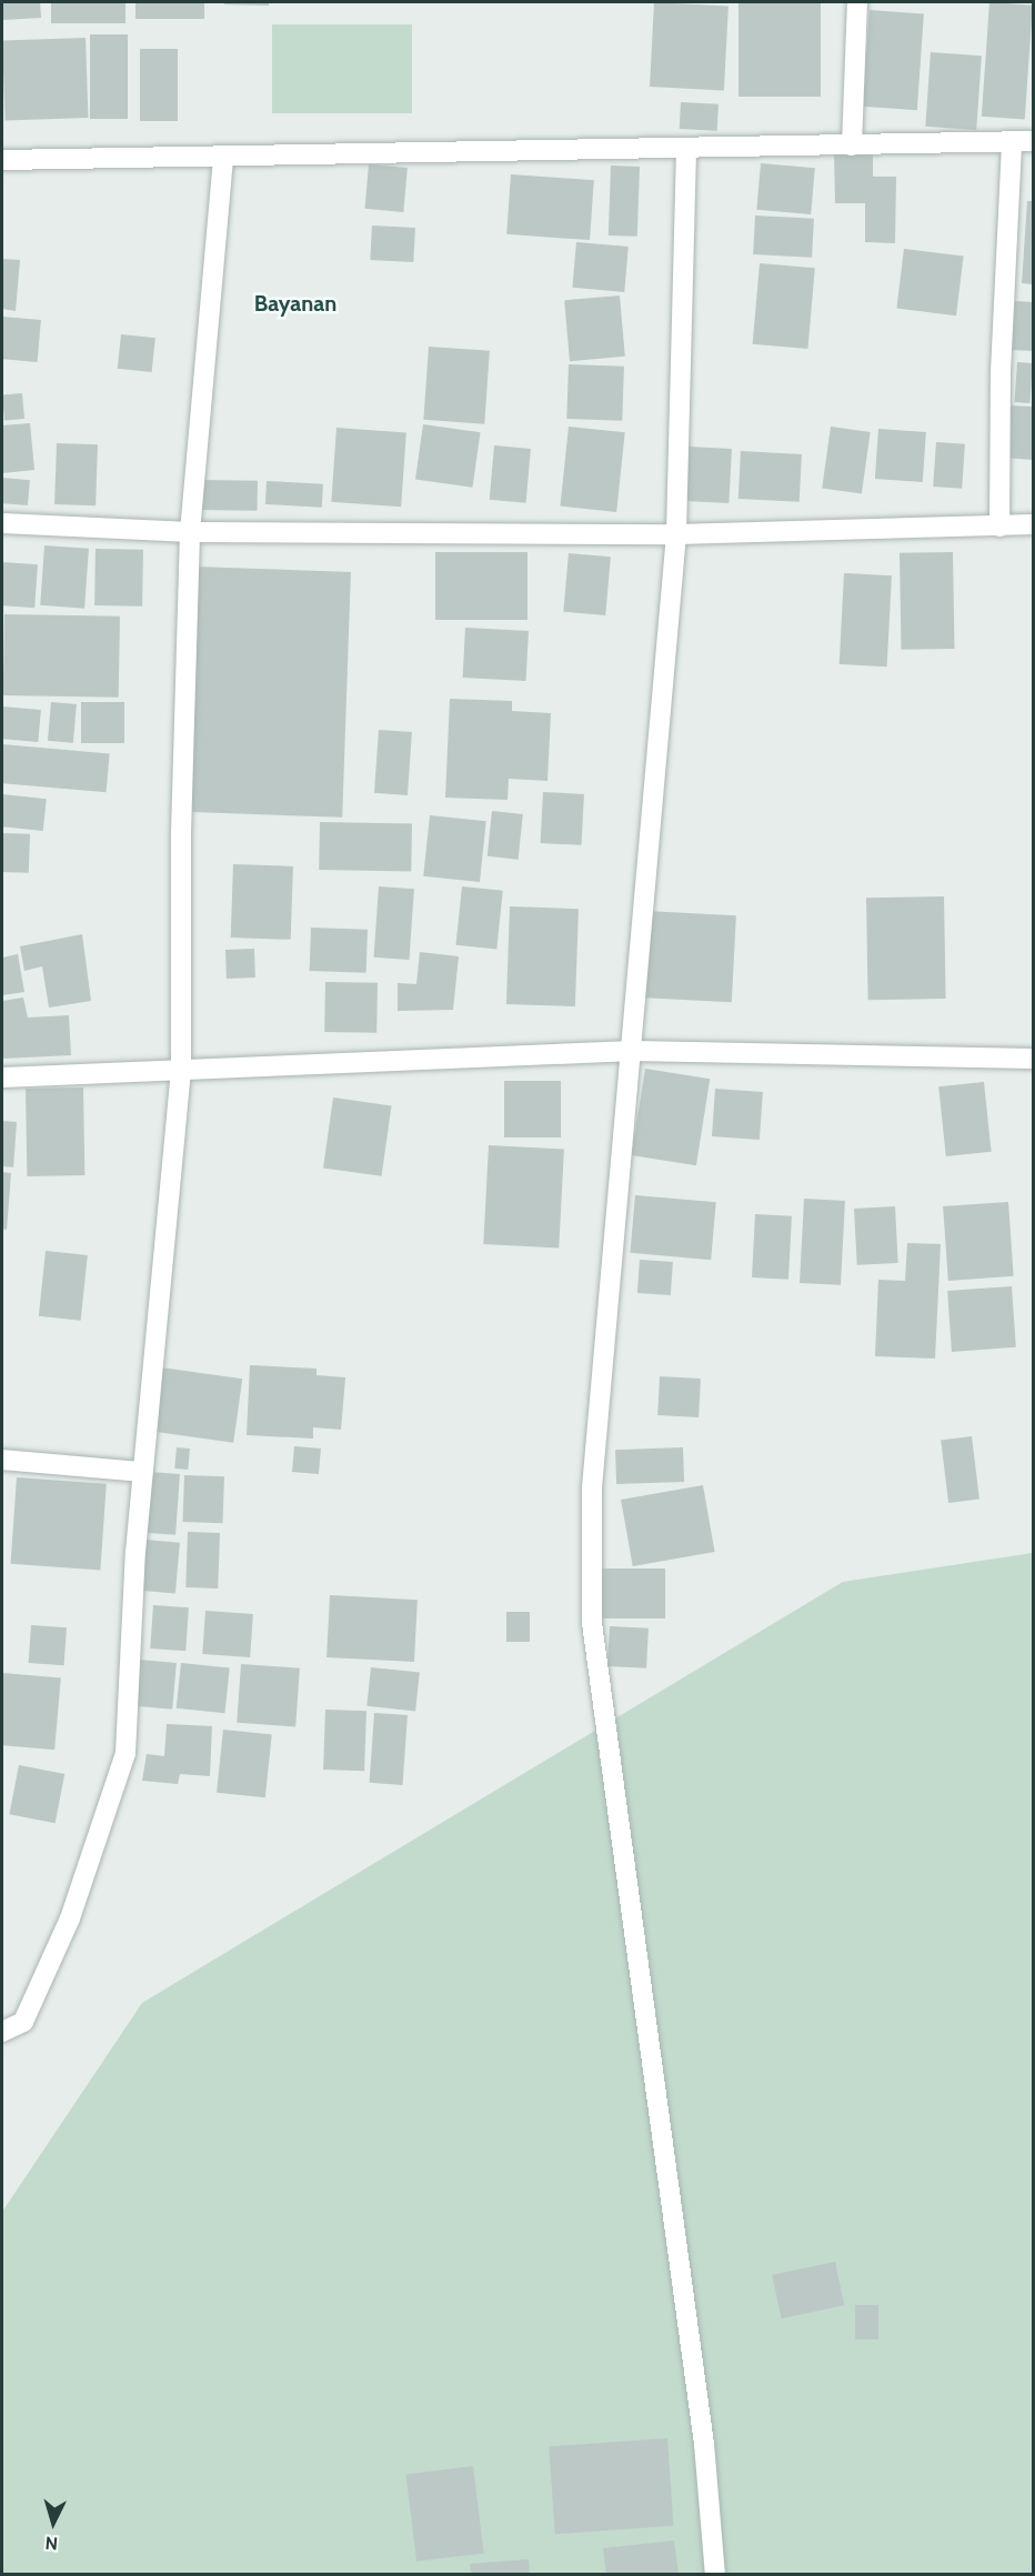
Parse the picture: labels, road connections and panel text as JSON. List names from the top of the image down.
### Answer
{
  "districts": ["Bayanan"],
  "north": "bottom"
}
